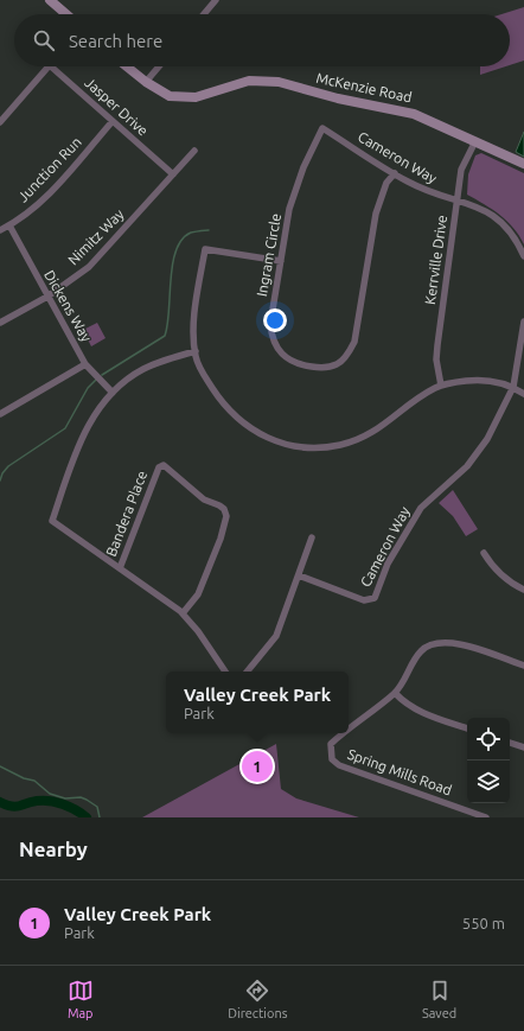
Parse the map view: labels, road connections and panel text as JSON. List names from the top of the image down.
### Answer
{
  "streets": {
    "street": [
      "McKenzie Road",
      "Jasper Drive",
      "Cameron Way",
      "Junction Run",
      "Nimitz Way",
      "Ingram Circle",
      "Kerrville Drive",
      "Dickens Way",
      "Bandera Place",
      "Spring Mills Road"
    ]
  },
  "crossings": [
    ["McKenzie Road", "Kerrville Drive"],
    ["Jasper Drive", "Junction Run"],
    ["Jasper Drive", "Nimitz Way"],
    ["Cameron Way", "Ingram Circle"],
    ["Cameron Way", "Kerrville Drive"],
    ["Junction Run", "Dickens Way"],
    ["Nimitz Way", "Dickens Way"]
  ],
  "page": {
    "search": "Search here",
    "popup": ["Valley Creek Park", "Park"],
    "pins": "1",
    "heading": "Nearby",
    "list": [
      {
        "mark": "1",
        "name": "Valley Creek Park",
        "note": "Park",
        "value": "550 m"
      }
    ],
    "nav": ["Map", "Directions", "Saved"]
  }
}
